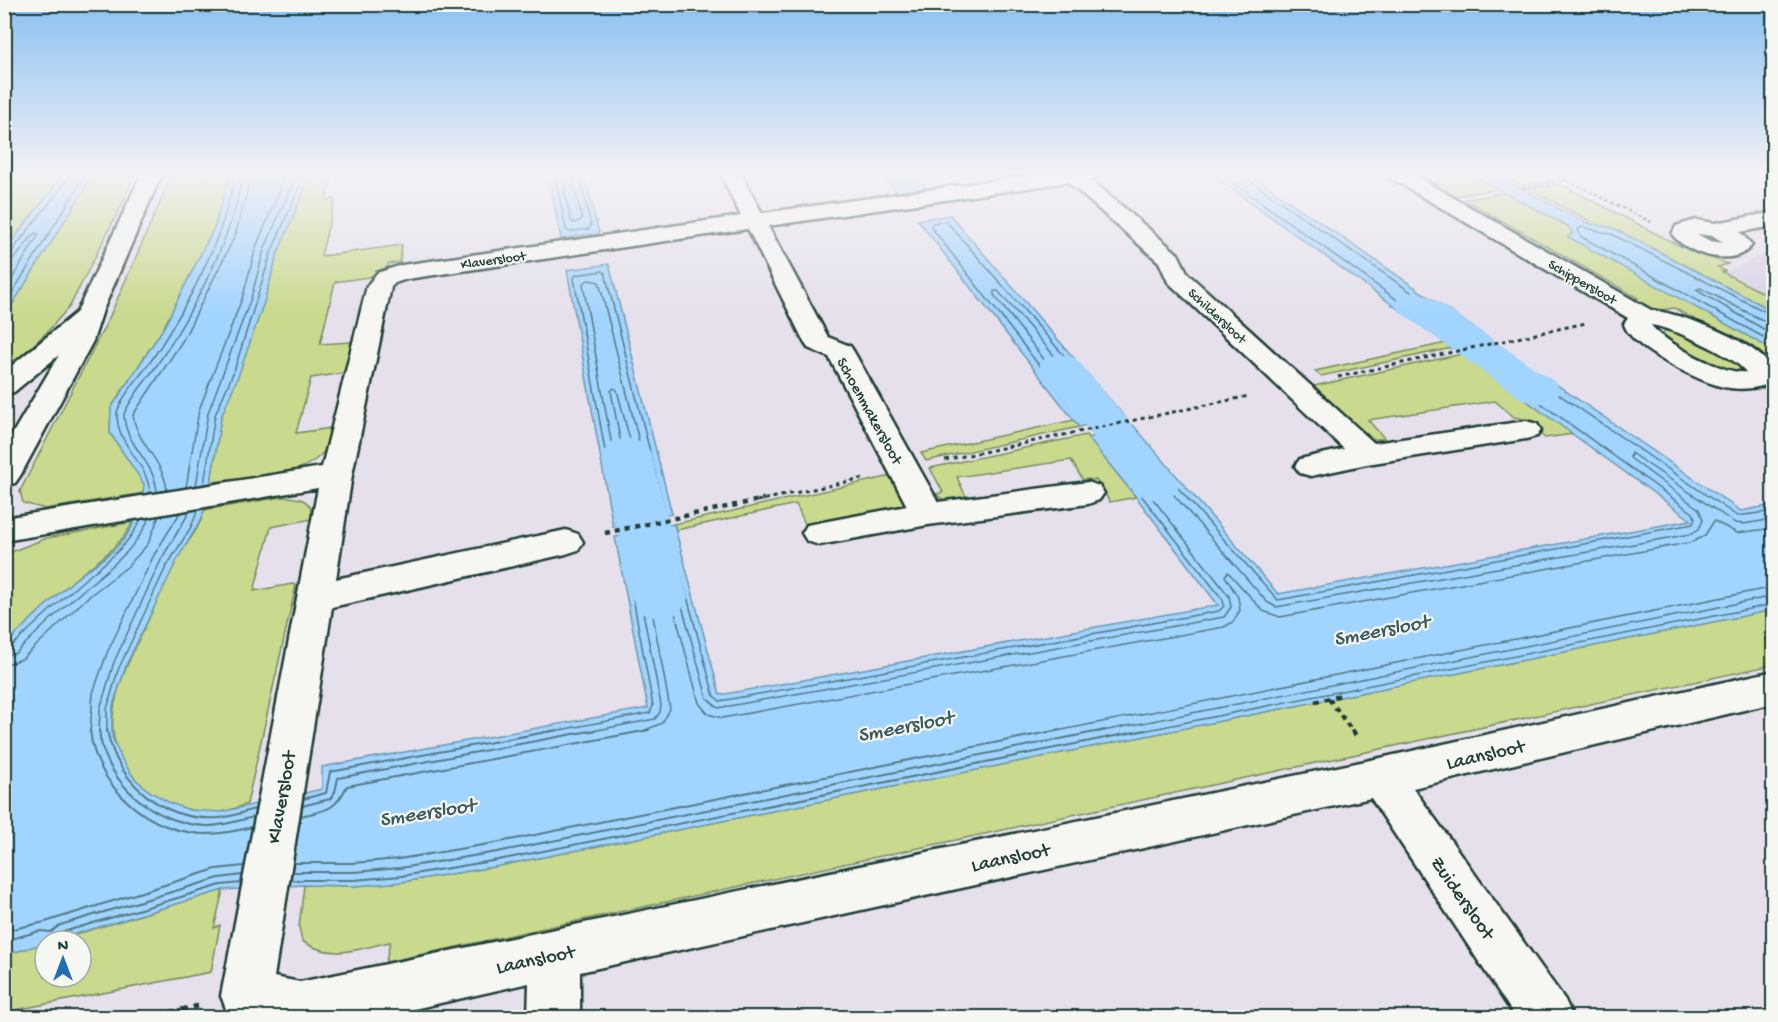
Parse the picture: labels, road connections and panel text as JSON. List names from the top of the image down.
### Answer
{
  "streets": {
    "street": [
      "Klaversloot",
      "Schippersloot",
      "Schildersloot",
      "Schoenmakersloot",
      "Laansloot",
      "Zuidersloot"
    ]
  },
  "crossings": [
    ["Klaversloot", "Schoenmakersloot"],
    ["Klaversloot", "Laansloot"],
    ["Laansloot", "Zuidersloot"]
  ],
  "water": ["Smeersloot"],
  "north": "top"
}
